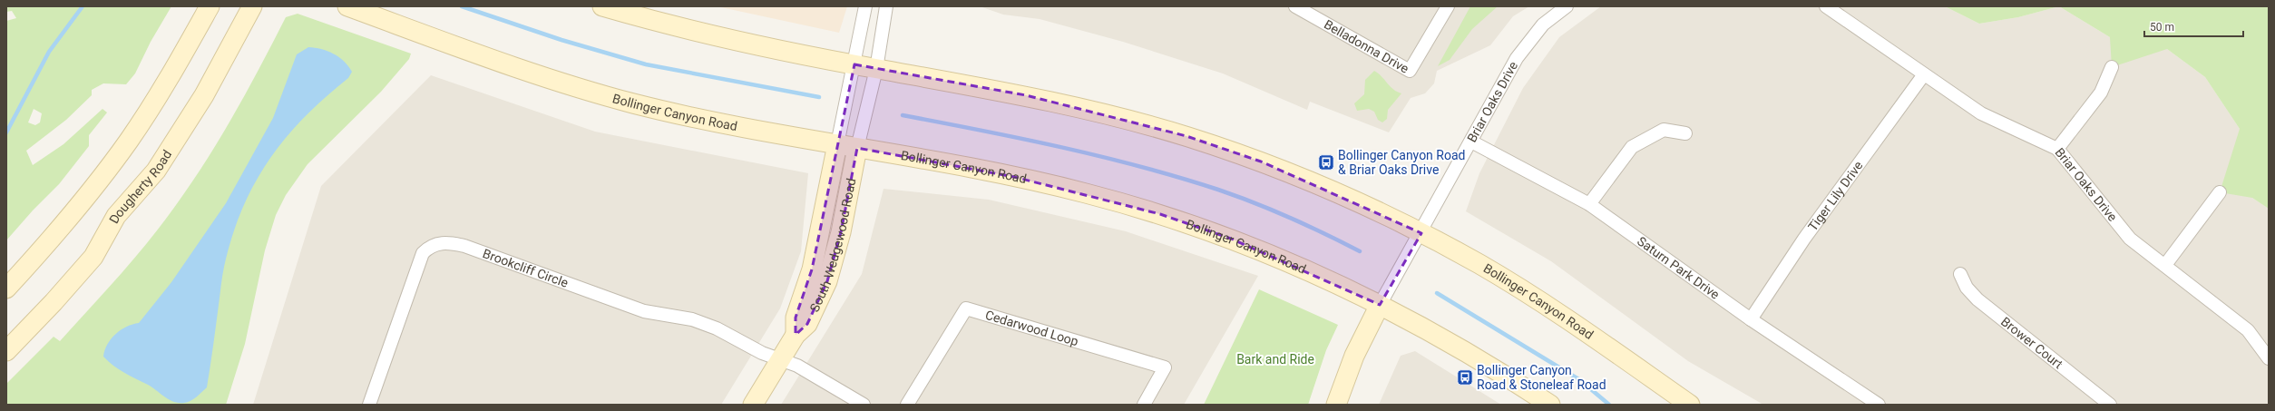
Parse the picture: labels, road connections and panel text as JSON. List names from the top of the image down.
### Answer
{
  "streets": {
    "main road": ["Bollinger Canyon Road", "Dougherty Road", "South Wedgewood Road"],
    "street": [
      "Belladonna Drive",
      "Briar Oaks Drive",
      "Tiger Lily Drive",
      "Saturn Park Drive",
      "Brookcliff Circle",
      "Cedarwood Loop",
      "Brower Court"
    ]
  },
  "crossings": [
    ["Briar Oaks Drive", "Bollinger Canyon Road"],
    ["Briar Oaks Drive", "Tiger Lily Drive"],
    ["Briar Oaks Drive", "Saturn Park Drive"],
    ["Bollinger Canyon Road", "South Wedgewood Road"],
    ["Tiger Lily Drive", "Saturn Park Drive"],
    ["South Wedgewood Road", "Brookcliff Circle"]
  ],
  "parks": ["Bark and Ride"],
  "places": {
    "bus stop": ["Bollinger Canyon Road & Briar Oaks Drive", "Bollinger Canyon Road & Stoneleaf Road"]
  },
  "scale_bar": "50 m"
}
